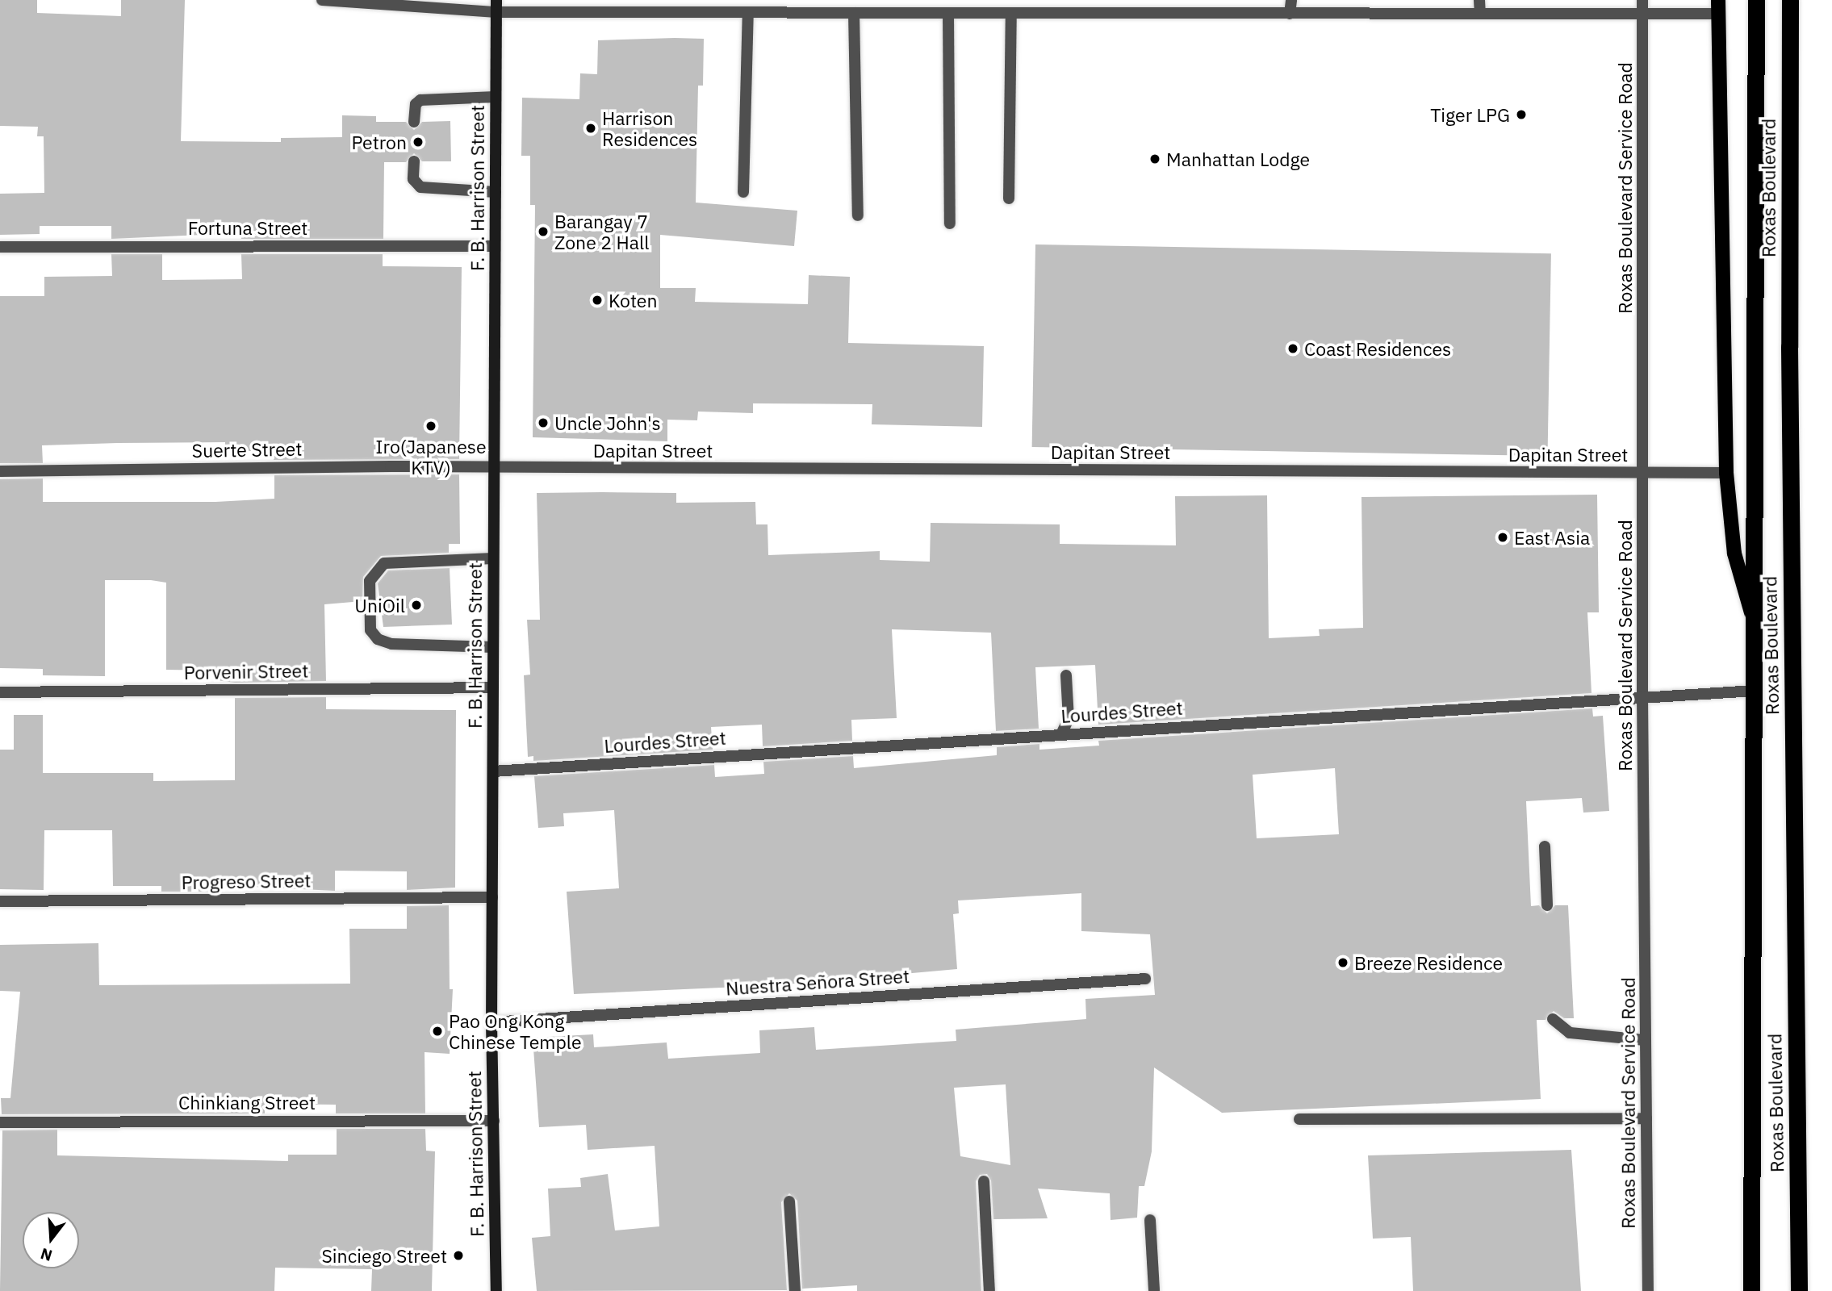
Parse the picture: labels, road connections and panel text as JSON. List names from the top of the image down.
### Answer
{
  "streets": {
    "highway": ["Roxas Boulevard"],
    "main road": ["F. B. Harrison Street"],
    "street": [
      "Roxas Boulevard Service Road",
      "Fortuna Street",
      "Suerte Street",
      "Dapitan Street",
      "Porvenir Street",
      "Lourdes Street",
      "Progreso Street",
      "Nuestra Señora Street",
      "Chinkiang Street"
    ]
  },
  "crossings": [
    ["F. B. Harrison Street", "Fortuna Street"],
    ["F. B. Harrison Street", "Suerte Street"],
    ["F. B. Harrison Street", "Dapitan Street"],
    ["F. B. Harrison Street", "Porvenir Street"],
    ["F. B. Harrison Street", "Lourdes Street"],
    ["F. B. Harrison Street", "Progreso Street"],
    ["F. B. Harrison Street", "Nuestra Señora Street"],
    ["F. B. Harrison Street", "Chinkiang Street"],
    ["Roxas Boulevard Service Road", "Dapitan Street"],
    ["Roxas Boulevard Service Road", "Lourdes Street"],
    ["Roxas Boulevard", "Dapitan Street"],
    ["Roxas Boulevard", "Lourdes Street"],
    ["Suerte Street", "Dapitan Street"]
  ],
  "places": [
    "Tiger LPG",
    "Harrison Residences",
    "Petron",
    "Manhattan Lodge",
    "Barangay 7 Zone 2 Hall",
    "Koten",
    "Coast Residences",
    "Uncle John's",
    "Iro(Japanese KTV)",
    "East Asia",
    "UniOil",
    "Breeze Residence",
    "Pao Ong Kong Chinese Temple",
    "Sinciego Street"
  ],
  "north": "bottom"
}
